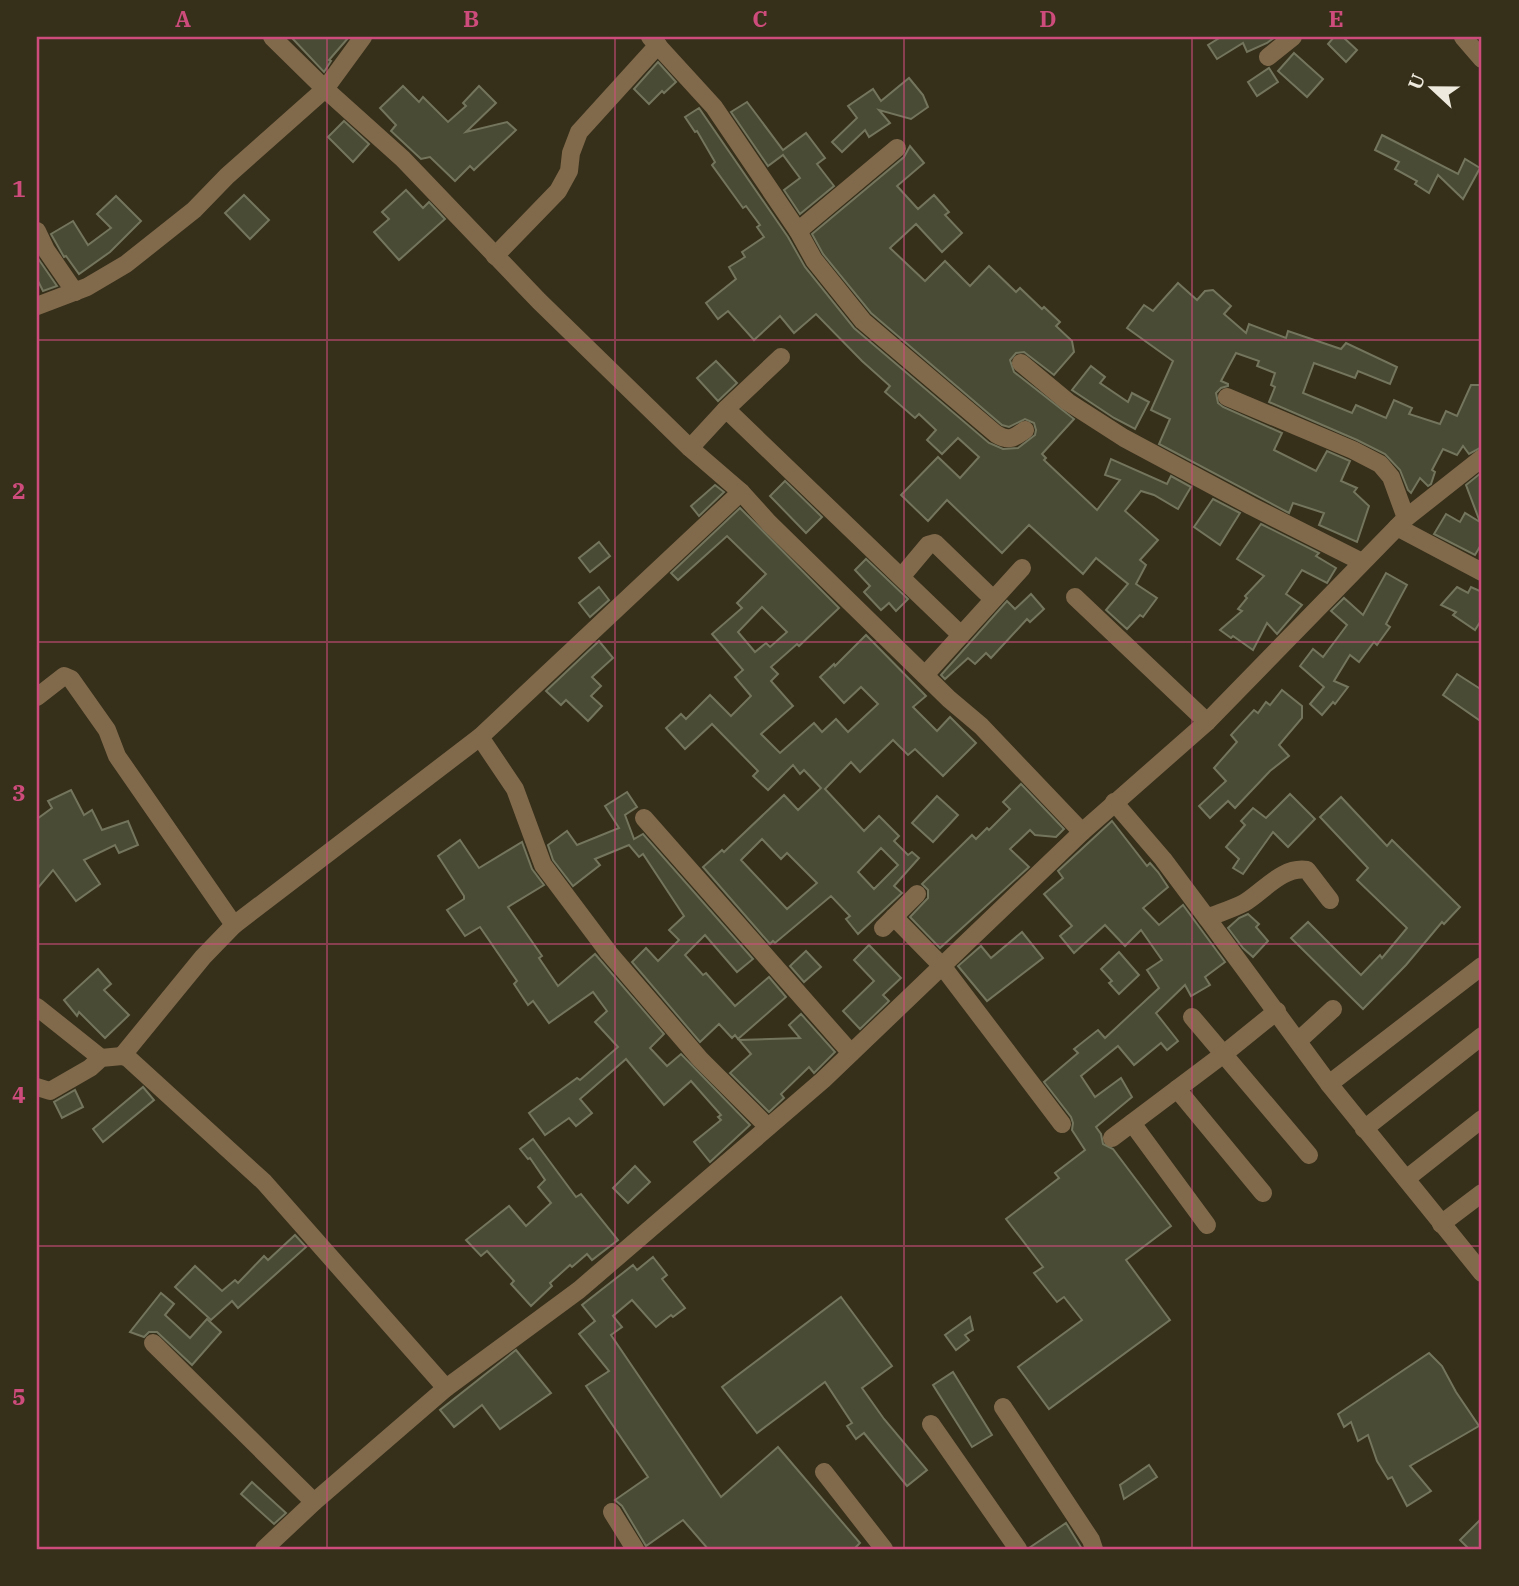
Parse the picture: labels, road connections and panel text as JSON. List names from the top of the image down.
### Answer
{
  "north": "left",
  "grid": {
    "columns": [
      "A",
      "B",
      "C",
      "D",
      "E"
    ],
    "rows": [
      "1",
      "2",
      "3",
      "4",
      "5"
    ]
  }
}
